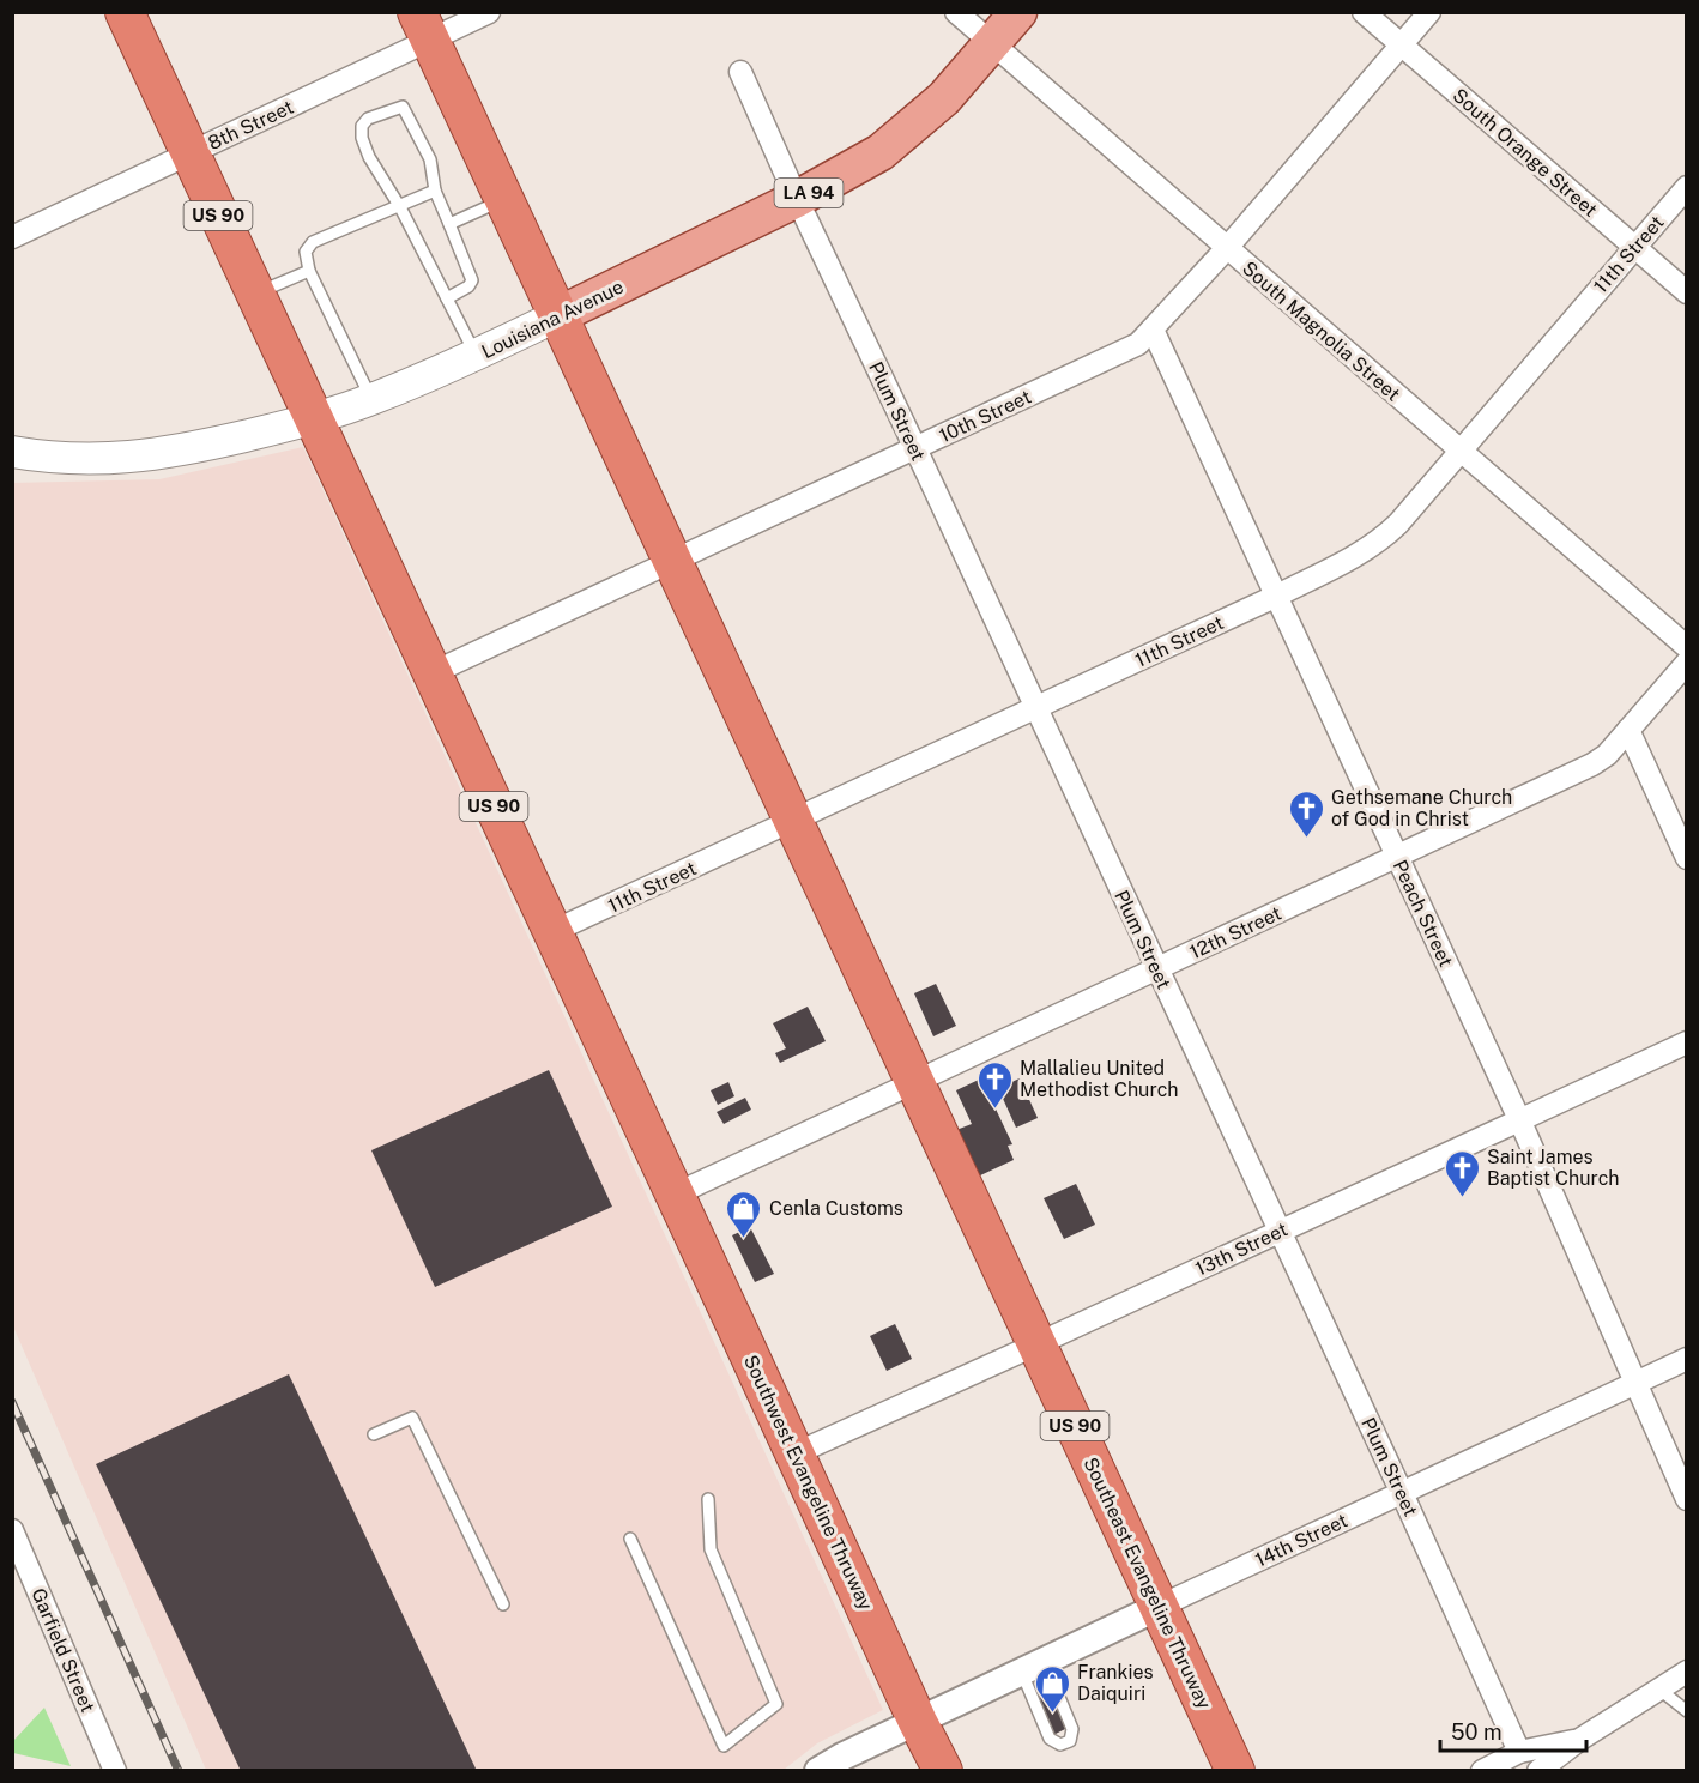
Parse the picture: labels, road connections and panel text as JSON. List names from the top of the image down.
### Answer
{
  "streets": {
    "highway": ["US 90", "Southwest Evangeline Thruway", "Southeast Evangeline Thruway"],
    "main road": ["LA 94", "Louisiana Avenue"],
    "street": [
      "8th Street",
      "South Orange Street",
      "11th Street",
      "South Magnolia Street",
      "Plum Street",
      "10th Street",
      "Peach Street",
      "12th Street",
      "13th Street",
      "14th Street",
      "Garfield Street"
    ]
  },
  "crossings": [
    ["8th Street", "US 90"],
    ["South Orange Street", "11th Street"],
    ["South Orange Street", "10th Street"],
    ["US 90", "11th Street"],
    ["US 90", "Louisiana Avenue"],
    ["US 90", "10th Street"],
    ["US 90", "12th Street"],
    ["US 90", "Southwest Evangeline Thruway"],
    ["US 90", "Southeast Evangeline Thruway"],
    ["11th Street", "South Magnolia Street"],
    ["11th Street", "Plum Street"],
    ["11th Street", "Peach Street"],
    ["Louisiana Avenue", "South Magnolia Street"],
    ["Louisiana Avenue", "Plum Street"],
    ["South Magnolia Street", "10th Street"],
    ["Plum Street", "10th Street"],
    ["Plum Street", "12th Street"],
    ["Plum Street", "13th Street"],
    ["Plum Street", "14th Street"],
    ["10th Street", "Peach Street"],
    ["Peach Street", "12th Street"],
    ["Peach Street", "13th Street"],
    ["Peach Street", "14th Street"],
    ["12th Street", "Southwest Evangeline Thruway"],
    ["12th Street", "Southeast Evangeline Thruway"],
    ["13th Street", "Southwest Evangeline Thruway"],
    ["13th Street", "Southeast Evangeline Thruway"],
    ["Southwest Evangeline Thruway", "14th Street"],
    ["14th Street", "Southeast Evangeline Thruway"]
  ],
  "places": {
    "church": ["Gethsemane Church of God in Christ", "Mallalieu United Methodist Church", "Saint James Baptist Church"],
    "shop": ["Cenla Customs", "Frankies Daiquiri"]
  },
  "scale_bar": "50 m"
}
